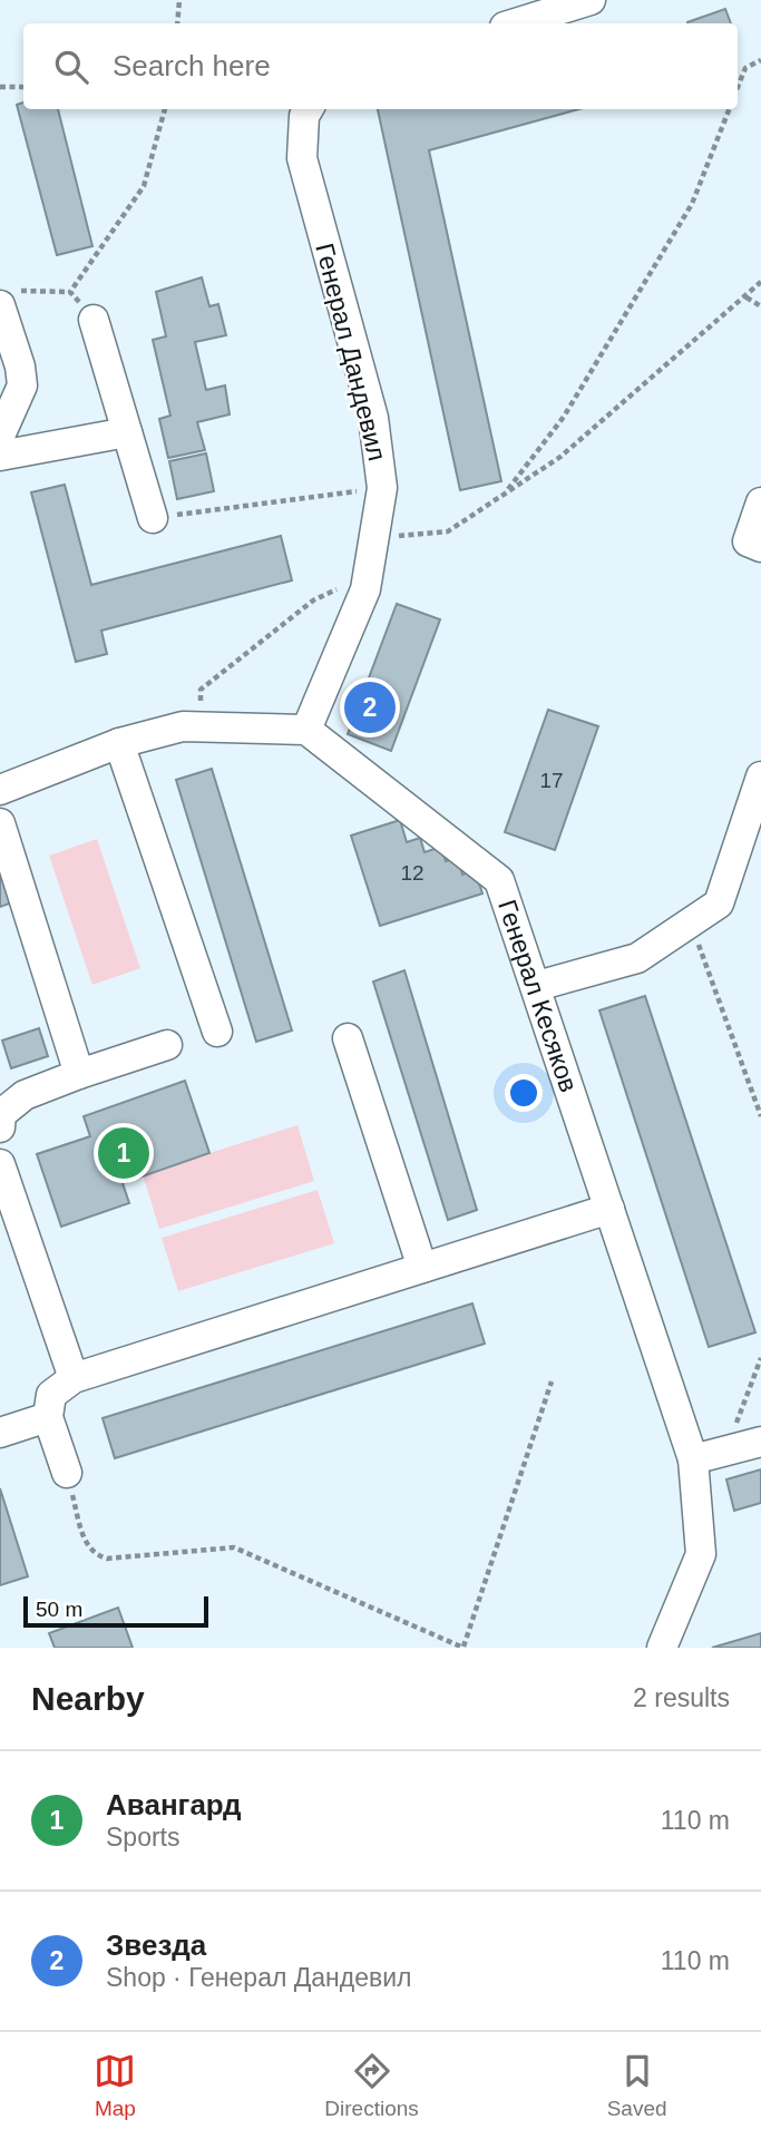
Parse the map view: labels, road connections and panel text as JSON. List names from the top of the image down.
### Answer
{
  "streets": {
    "street": ["Генерал Дандевил", "Генерал Кесяков"]
  },
  "crossings": [
    ["Генерал Дандевил", "Генерал Кесяков"]
  ],
  "house_numbers": ["17", "12"],
  "scale_bar": "50 m",
  "page": {
    "search": "Search here",
    "pins": ["2", "1"],
    "scale": "50 m",
    "heading": ["Nearby", "2 results"],
    "list": [
      {
        "mark": "1",
        "name": "Авангард",
        "note": "Sports",
        "value": "110 m"
      },
      {
        "mark": "2",
        "name": "Звезда",
        "note": "Shop · Генерал Дандевил",
        "value": "110 m"
      }
    ],
    "nav": ["Map", "Directions", "Saved"]
  }
}
